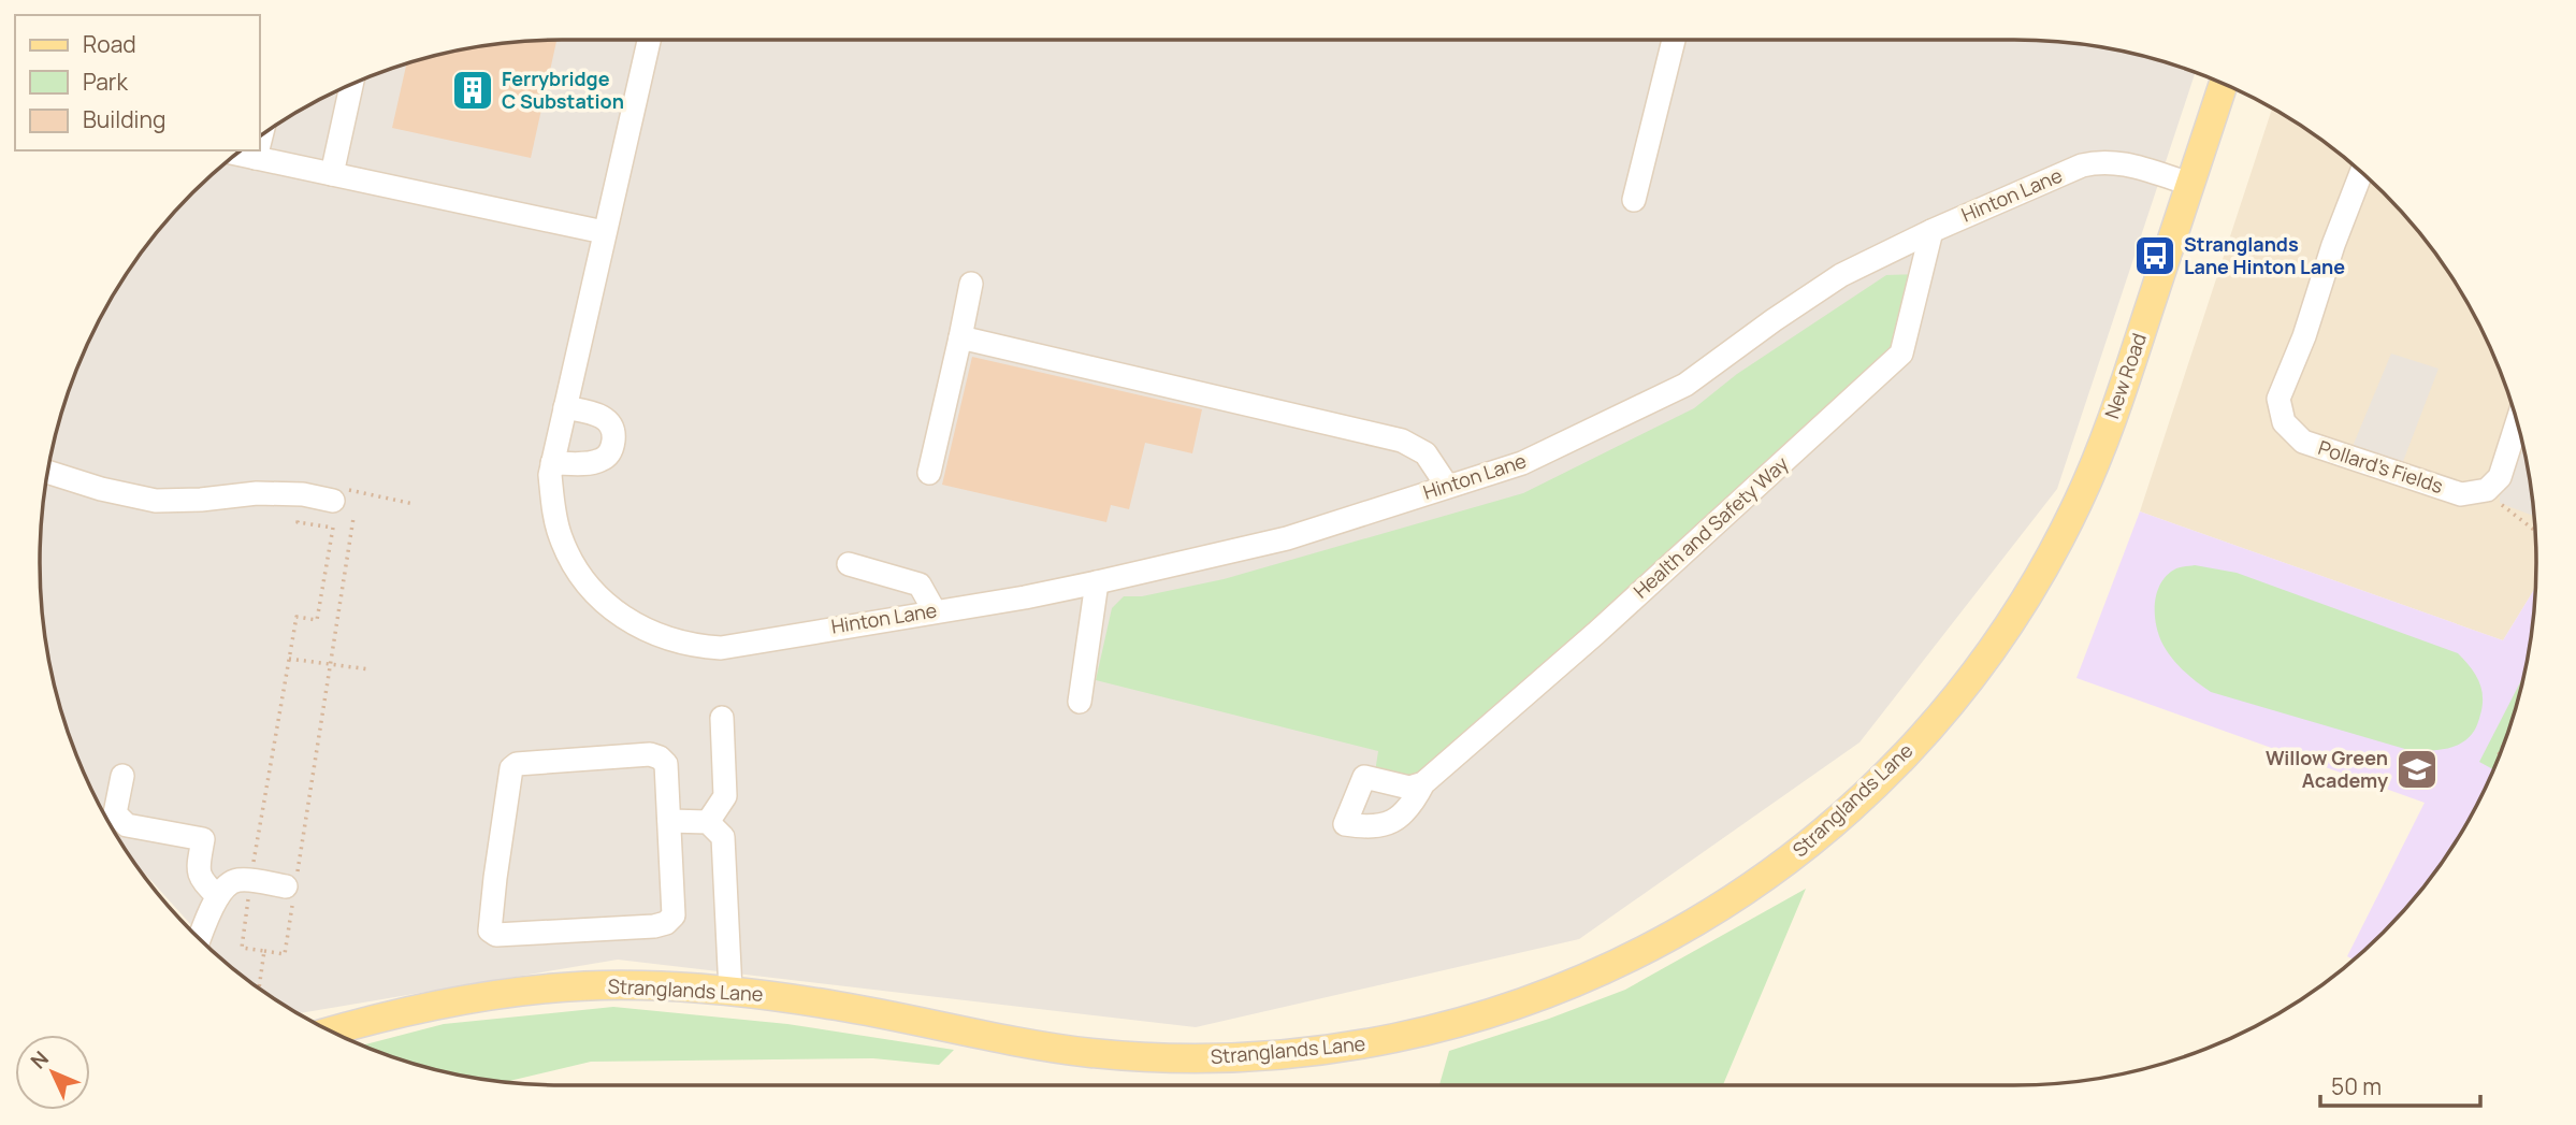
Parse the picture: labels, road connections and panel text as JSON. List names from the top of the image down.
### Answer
{
  "streets": {
    "main road": ["New Road", "Stranglands Lane"],
    "street": ["Hinton Lane", "Pollard's Fields", "Health and Safety Way"]
  },
  "crossings": [
    ["Hinton Lane", "New Road"],
    ["Hinton Lane", "Health and Safety Way"],
    ["New Road", "Stranglands Lane"]
  ],
  "places": {
    "building": ["Ferrybridge C Substation"],
    "bus stop": ["Stranglands Lane Hinton Lane"],
    "school or university": ["Willow Green Academy"]
  },
  "legend": ["Road", "Park", "Building"],
  "scale_bar": "50 m",
  "north": "top left"
}
